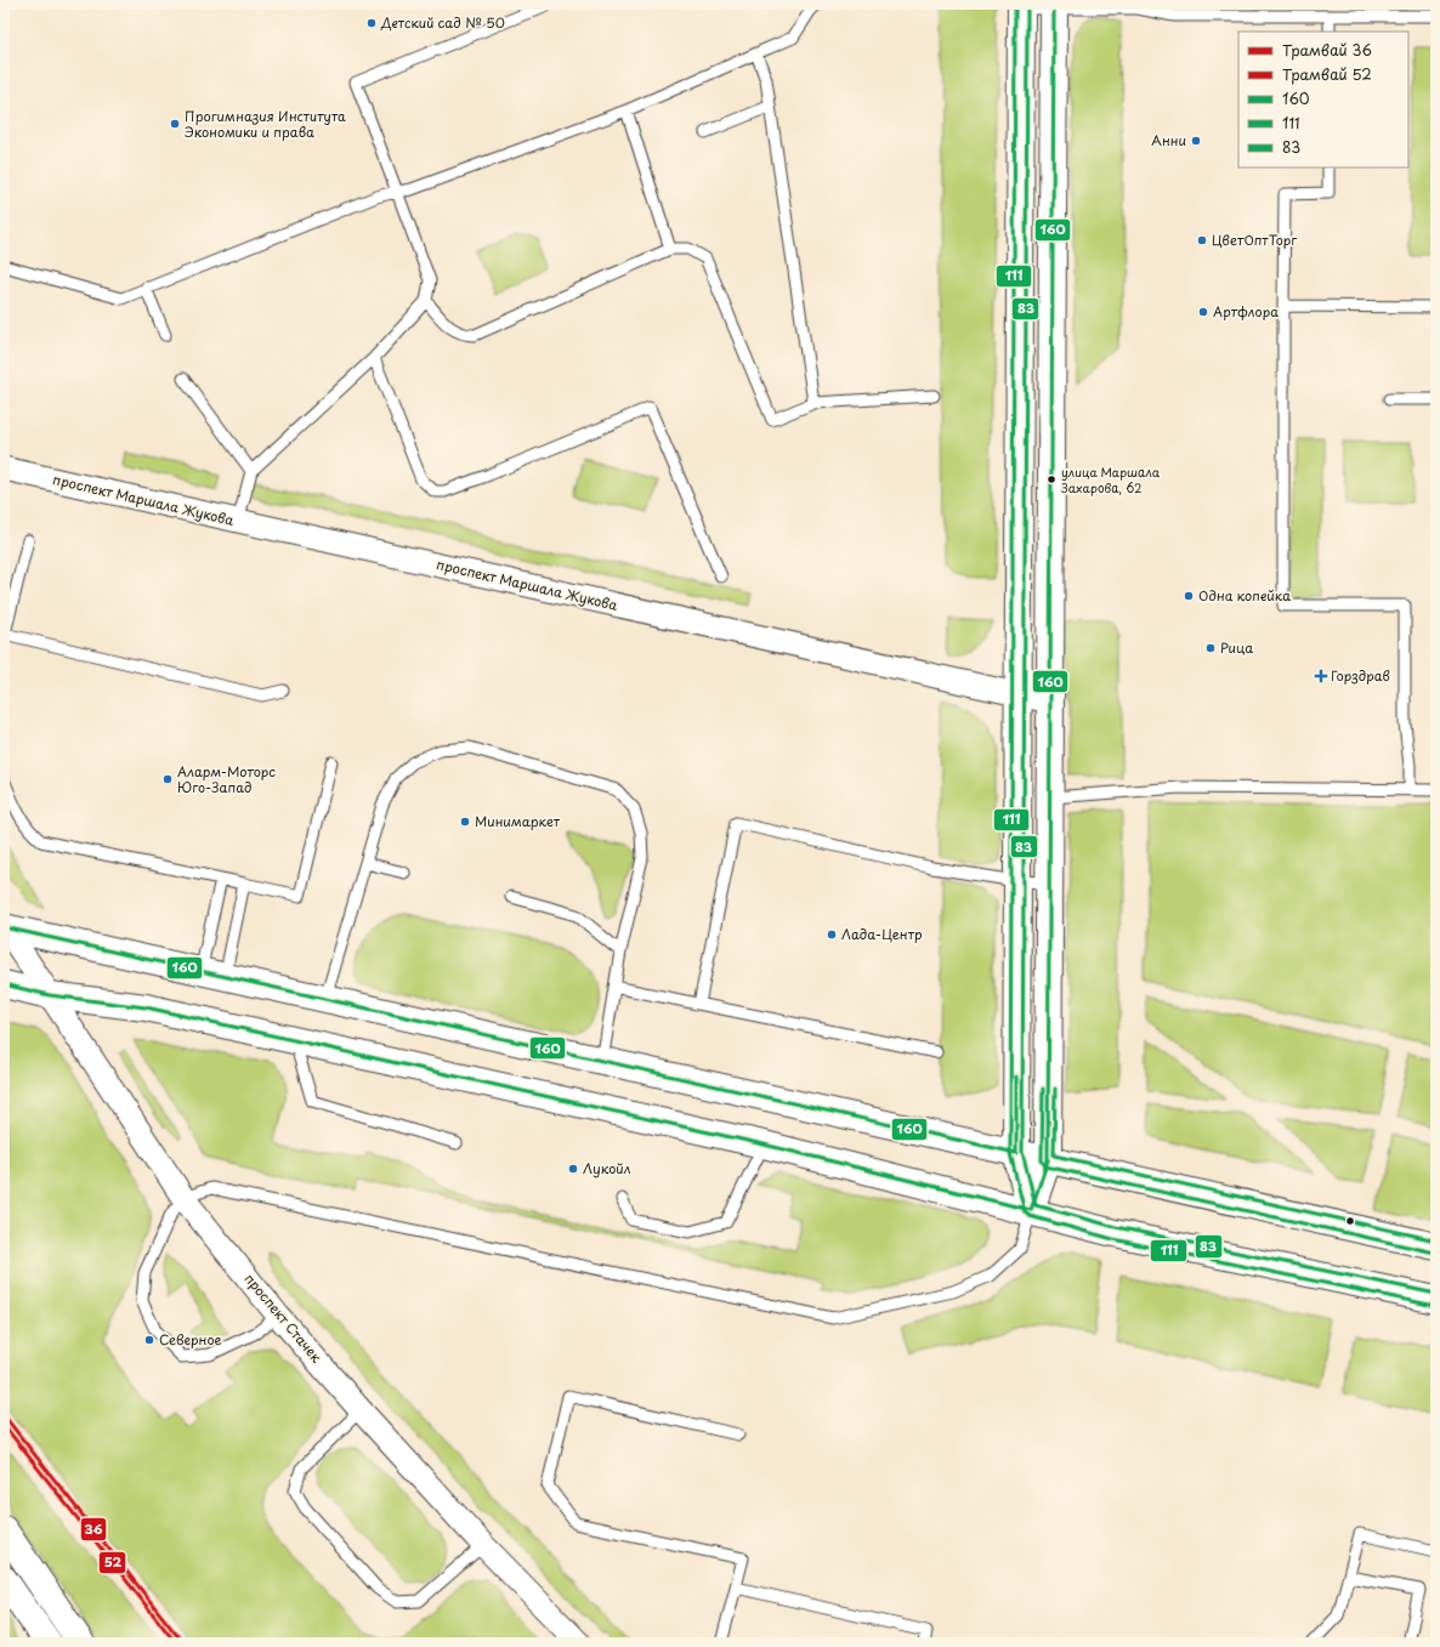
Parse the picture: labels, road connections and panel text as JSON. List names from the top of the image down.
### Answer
{
  "streets": {
    "street": ["проспект Маршала Жукова", "проспект Стачек"]
  },
  "places": {
    "other": [
      "Детский сад № 50",
      "Прогимназия Института Экономики и права",
      "Анни",
      "ЦветОптТорг",
      "Артфлора",
      "улица Маршала Захарова, 62",
      "Одна копейка",
      "Рица",
      "Аларм-Моторс Юго-Запад",
      "Минимаркет",
      "Лада-Центр",
      "Лукойл",
      "Северное"
    ],
    "health": ["Горздрав"]
  },
  "lines": [
    "transit line 160",
    "transit line 111",
    "transit line 83",
    "tram line 36",
    "tram line 52"
  ],
  "legend": [
    "Трамвай 36",
    "Трамвай 52",
    "160",
    "111",
    "83"
  ]
}
